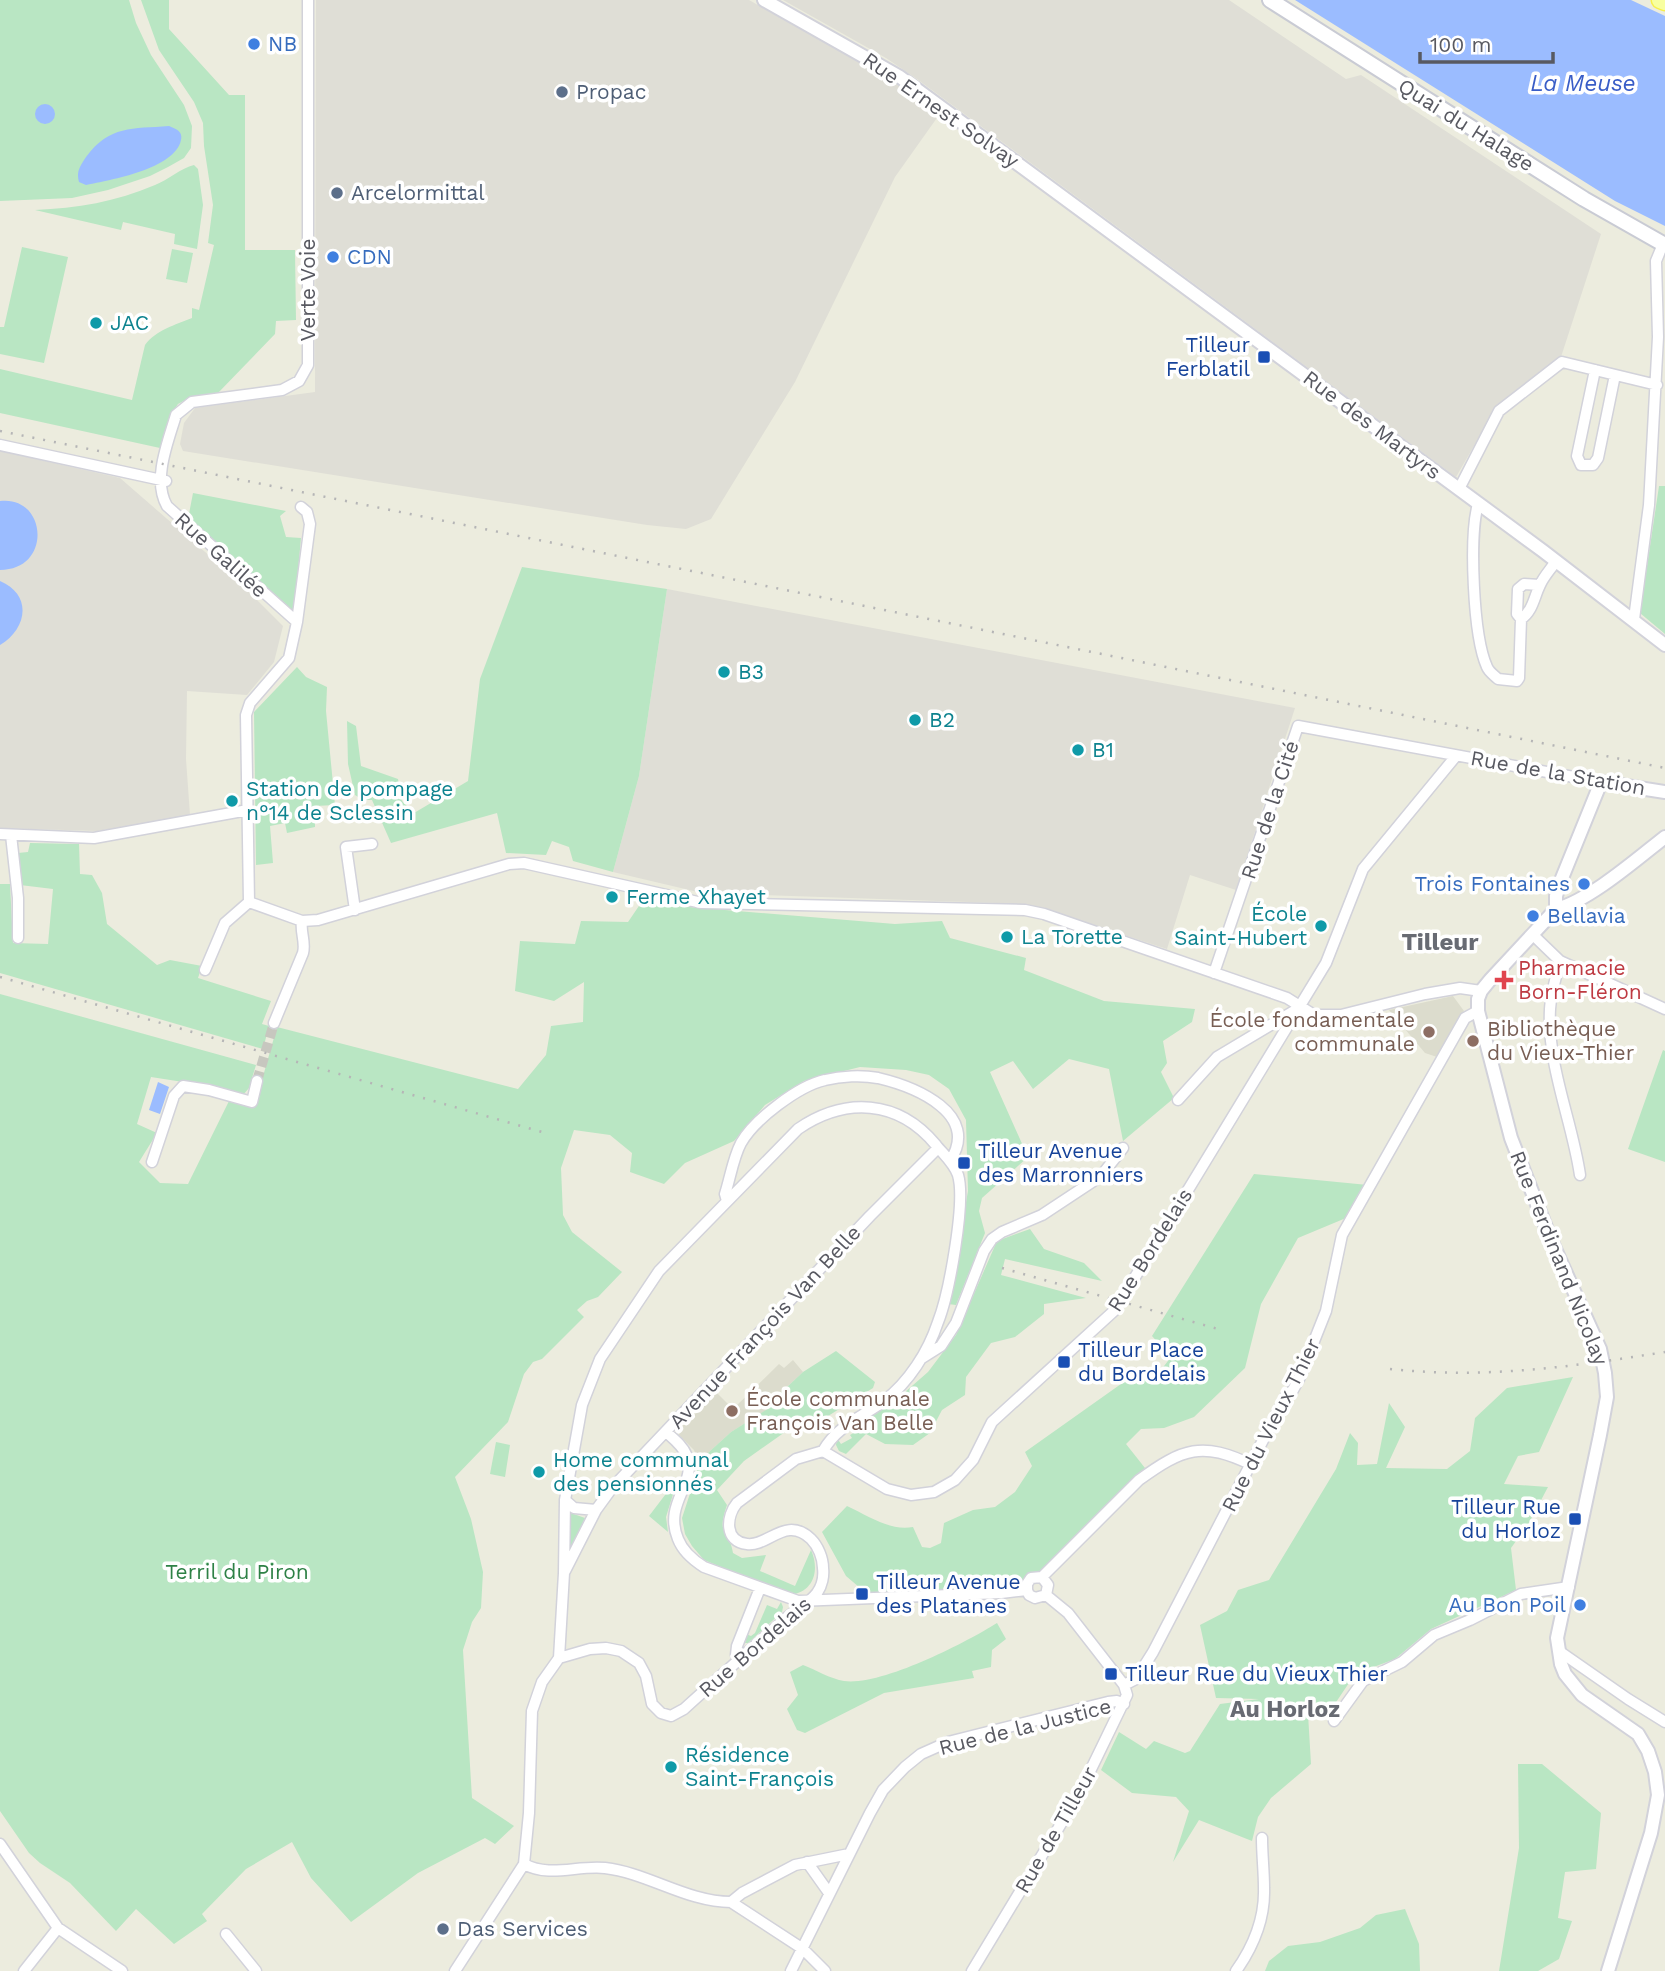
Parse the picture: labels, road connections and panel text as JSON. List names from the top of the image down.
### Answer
{
  "streets": {
    "main road": ["Quai du Halage"],
    "street": [
      "Rue Ernest Solvay",
      "Verte Voie",
      "Rue des Martyrs",
      "Rue Galilée",
      "Rue de la Station",
      "Rue de la Cité",
      "Rue Bordelais",
      "Rue Ferdinand Nicolay",
      "Avenue François Van Belle",
      "Rue du Vieux Thier",
      "Rue de la Justice",
      "Rue de Tilleur"
    ]
  },
  "crossings": [
    ["Rue Ernest Solvay", "Rue des Martyrs"],
    ["Verte Voie", "Rue Galilée"],
    ["Rue de la Station", "Rue de la Cité"],
    ["Rue de la Station", "Rue Bordelais"],
    ["Rue Ferdinand Nicolay", "Rue du Vieux Thier"],
    ["Rue du Vieux Thier", "Rue de Tilleur"],
    ["Rue de la Justice", "Rue de Tilleur"]
  ],
  "districts": ["Tilleur", "Au Horloz"],
  "water": ["La Meuse"],
  "parks": ["Terril du Piron"],
  "places": {
    "other": [
      "NB",
      "Propac",
      "Arcelormittal",
      "CDN",
      "JAC",
      "B3",
      "B2",
      "B1",
      "Station de pompage n°14 de Sclessin",
      "Trois Fontaines",
      "Ferme Xhayet",
      "Bellavia",
      "École Saint-Hubert",
      "La Torette",
      "École fondamentale communale",
      "Bibliothèque du Vieux-Thier",
      "École communale François Van Belle",
      "Home communal des pensionnés",
      "Au Bon Poil",
      "Résidence Saint-François",
      "Das Services"
    ],
    "transit": [
      "Tilleur Ferblatil",
      "Tilleur Avenue des Marronniers",
      "Tilleur Place du Bordelais",
      "Tilleur Rue du Horloz",
      "Tilleur Avenue des Platanes",
      "Tilleur Rue du Vieux Thier"
    ],
    "health": ["Pharmacie Born-Fléron"]
  },
  "scale_bar": "100 m"
}
